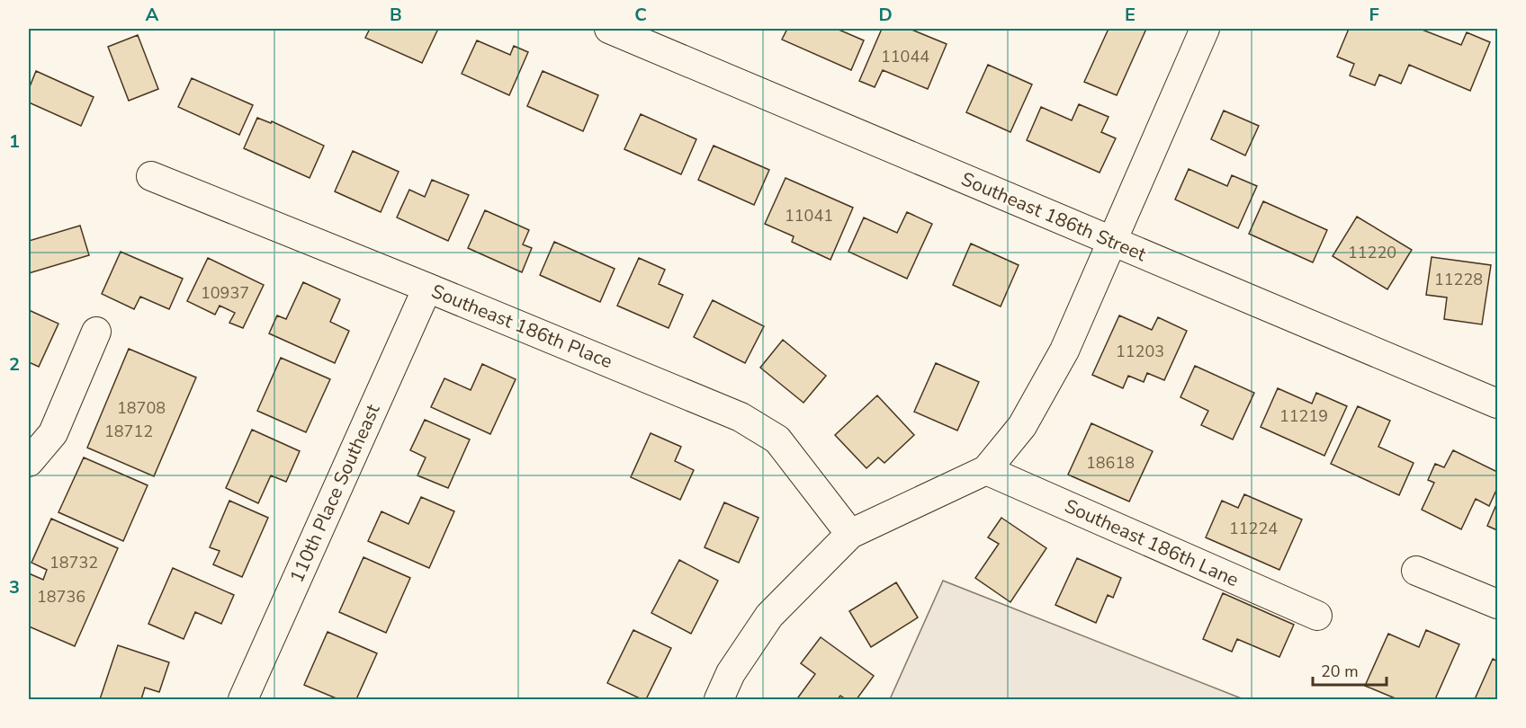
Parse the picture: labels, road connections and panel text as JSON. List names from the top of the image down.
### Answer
{
  "streets": {
    "street": [
      "Southeast 186th Street",
      "Southeast 186th Place",
      "110th Place Southeast",
      "Southeast 186th Lane"
    ]
  },
  "crossings": [
    ["Southeast 186th Place", "110th Place Southeast"]
  ],
  "house_numbers": [
    "11044",
    "11041",
    "11220",
    "11228",
    "10937",
    "11203",
    "18708",
    "11219",
    "18712",
    "18618",
    "11224",
    "18732",
    "18736"
  ],
  "scale_bar": "20 m",
  "grid": {
    "columns": [
      "A",
      "B",
      "C",
      "D",
      "E",
      "F"
    ],
    "rows": ["1", "2", "3"]
  }
}
